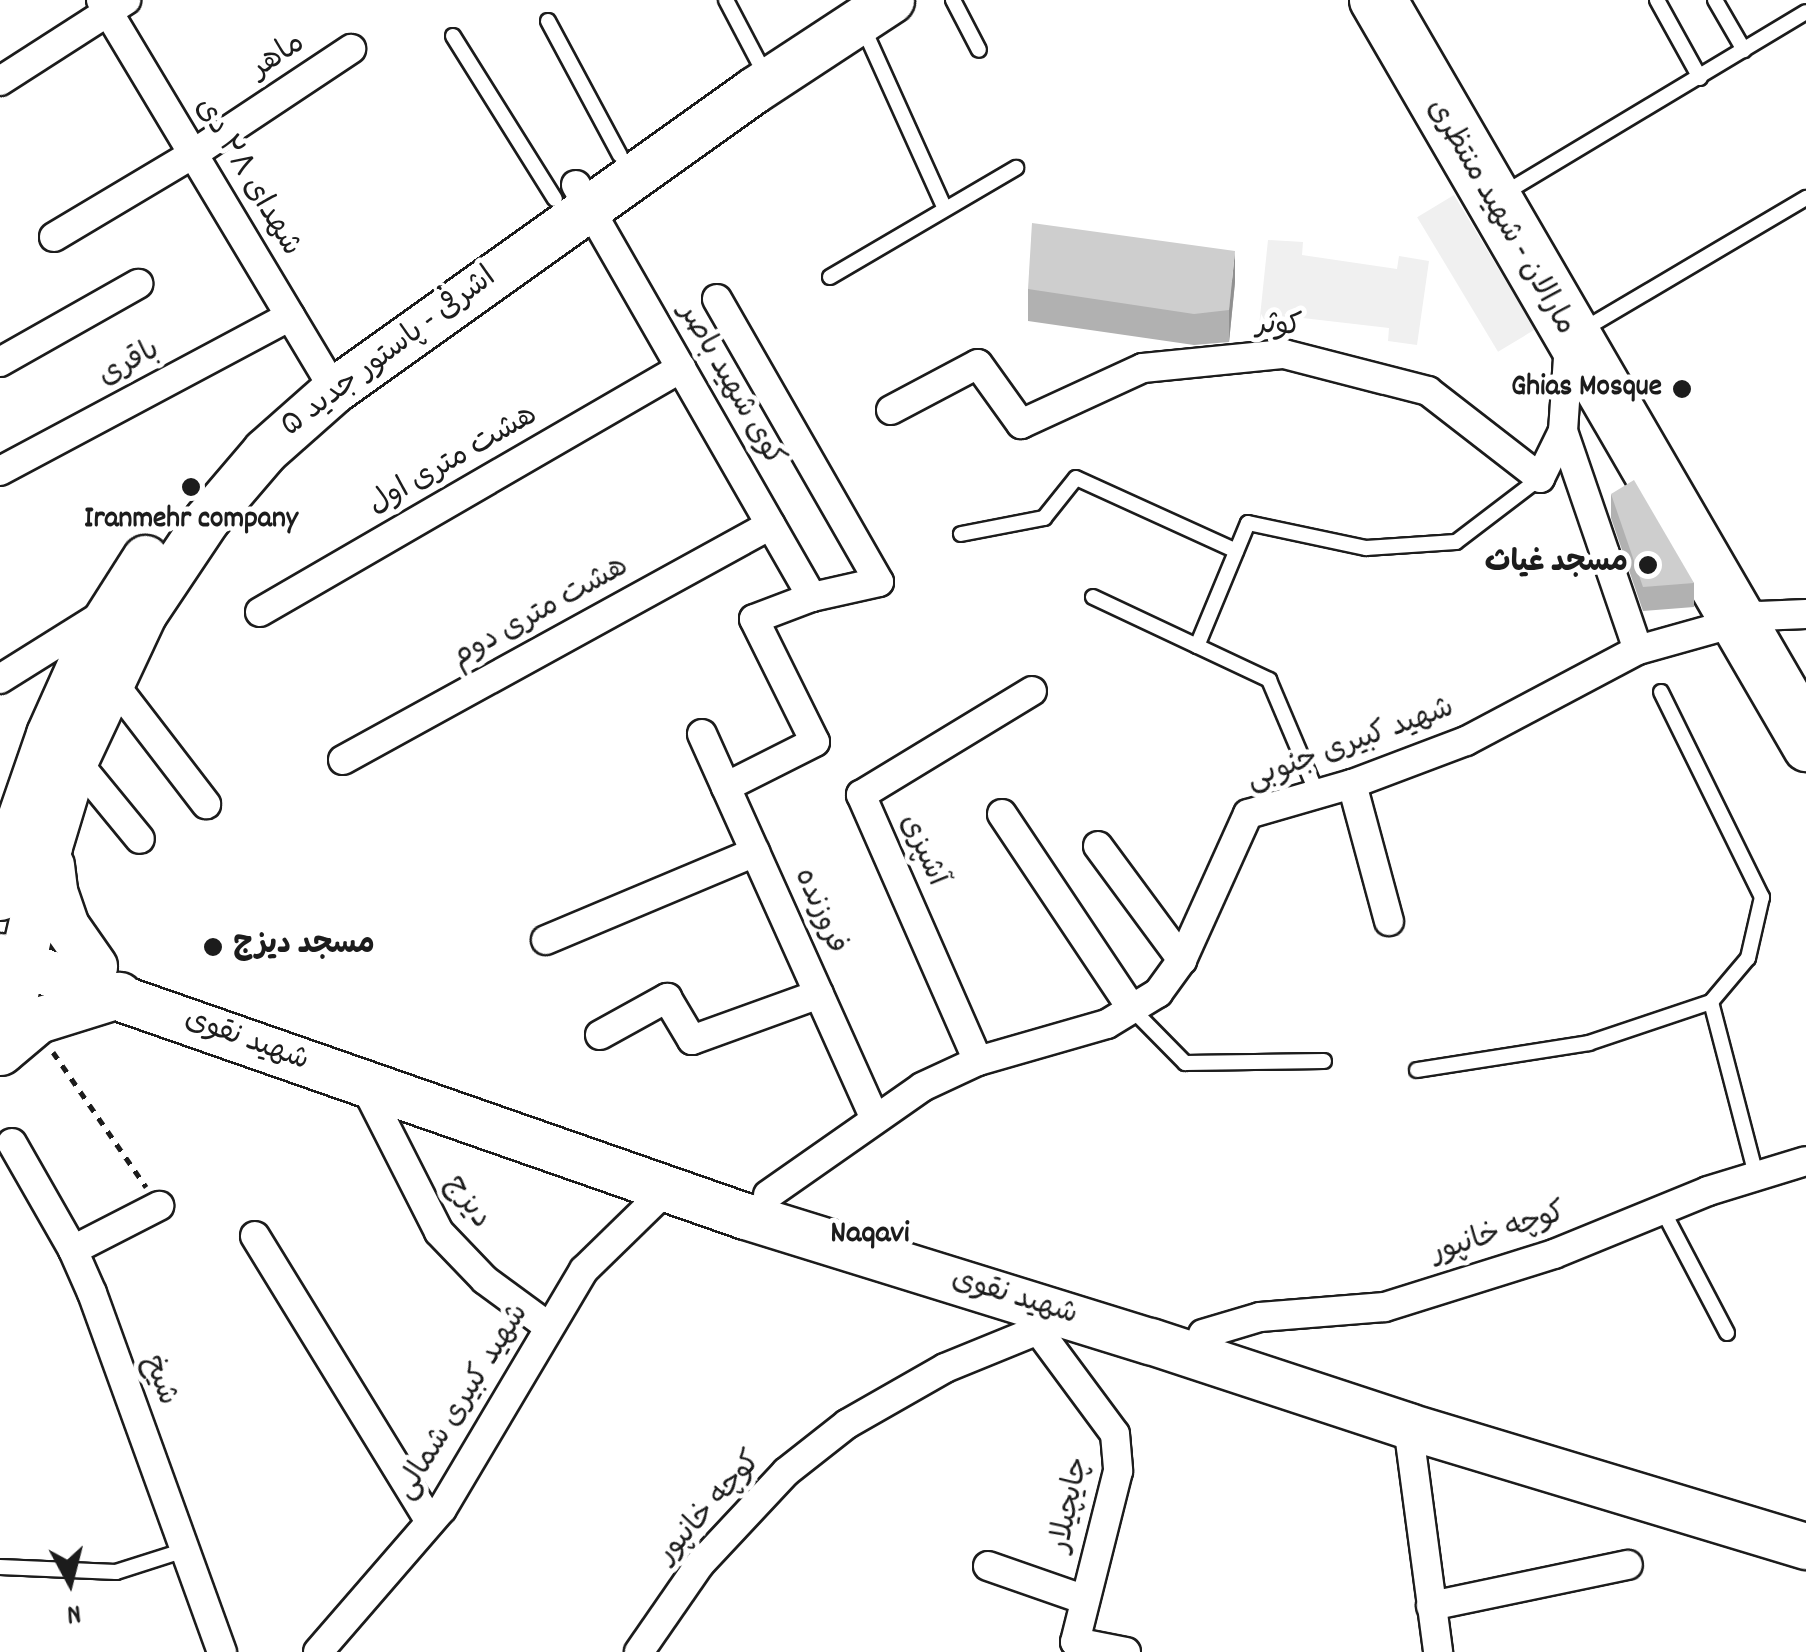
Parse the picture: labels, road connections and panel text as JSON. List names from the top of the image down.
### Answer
{
  "streets": {
    "main road": ["مارالان - شهید منتظری", "اشرفی - پاستور جدید ۵", "شهید نقوی"],
    "street": [
      "ماهر",
      "شهدای ۲۸ دی",
      "کوثر",
      "باقری",
      "کوی شهید باصر",
      "هشت متری اول",
      "هشت متری دوم",
      "شهید کبیری جنوبی",
      "آشپزی",
      "فروزنده",
      "دیزج",
      "کوچه خانپور",
      "شیخ",
      "شهید کبیری شمالی",
      "چایچیلار"
    ]
  },
  "crossings": [
    ["ماهر", "شهدای ۲۸ دی"],
    ["شهدای ۲۸ دی", "اشرفی - پاستور جدید ۵"],
    ["شهدای ۲۸ دی", "باقری"],
    ["مارالان - شهید منتظری", "شهید کبیری جنوبی"],
    ["اشرفی - پاستور جدید ۵", "کوی شهید باصر"],
    ["اشرفی - پاستور جدید ۵", "شهید نقوی"],
    ["کوی شهید باصر", "هشت متری اول"],
    ["کوی شهید باصر", "هشت متری دوم"],
    ["شهید کبیری جنوبی", "آشپزی"],
    ["شهید کبیری جنوبی", "فروزنده"],
    ["شهید کبیری جنوبی", "شهید نقوی"],
    ["شهید نقوی", "دیزج"],
    ["شهید نقوی", "کوچه خانپور"],
    ["شهید نقوی", "شهید کبیری شمالی"],
    ["شهید نقوی", "چایچیلار"],
    ["دیزج", "شهید کبیری شمالی"],
    ["کوچه خانپور", "چایچیلار"]
  ],
  "districts": ["Naqavi"],
  "places": [
    "Ghias Mosque",
    "Iranmehr company",
    "مسجد غیاث",
    "مسجد دیزج"
  ],
  "north": "bottom"
}
